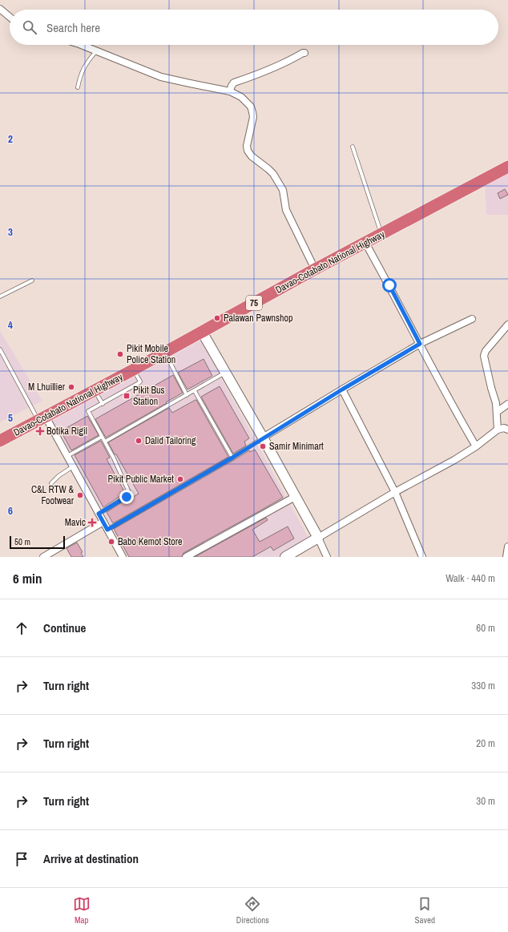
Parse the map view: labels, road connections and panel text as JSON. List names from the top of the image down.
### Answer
{
  "streets": {
    "highway": ["Davao-Cotabato National Highway", "75"]
  },
  "places": {
    "other": [
      "Palawan Pawnshop",
      "Pikit Mobile Police Station",
      "M Lhuillier",
      "Dalid Tailoring",
      "Samir Minimart",
      "Pikit Public Market",
      "C&L RTW & Footwear",
      "Babo Kemot Store"
    ],
    "transit": ["Pikit Bus Station"],
    "health": ["Botika Rigil", "Mavic"]
  },
  "scale_bar": "50 m",
  "page": {
    "search": "Search here",
    "scale": "50 m",
    "heading": ["6 min", "Walk · 440 m"],
    "list": [
      ["Continue", "60 m"],
      ["Turn right", "330 m"],
      ["Turn right", "20 m"],
      ["Turn right", "30 m"],
      "Arrive at destination"
    ],
    "nav": ["Map", "Directions", "Saved"]
  },
  "grid": {
    "rows": [
      "2",
      "3",
      "4",
      "5",
      "6"
    ]
  }
}
